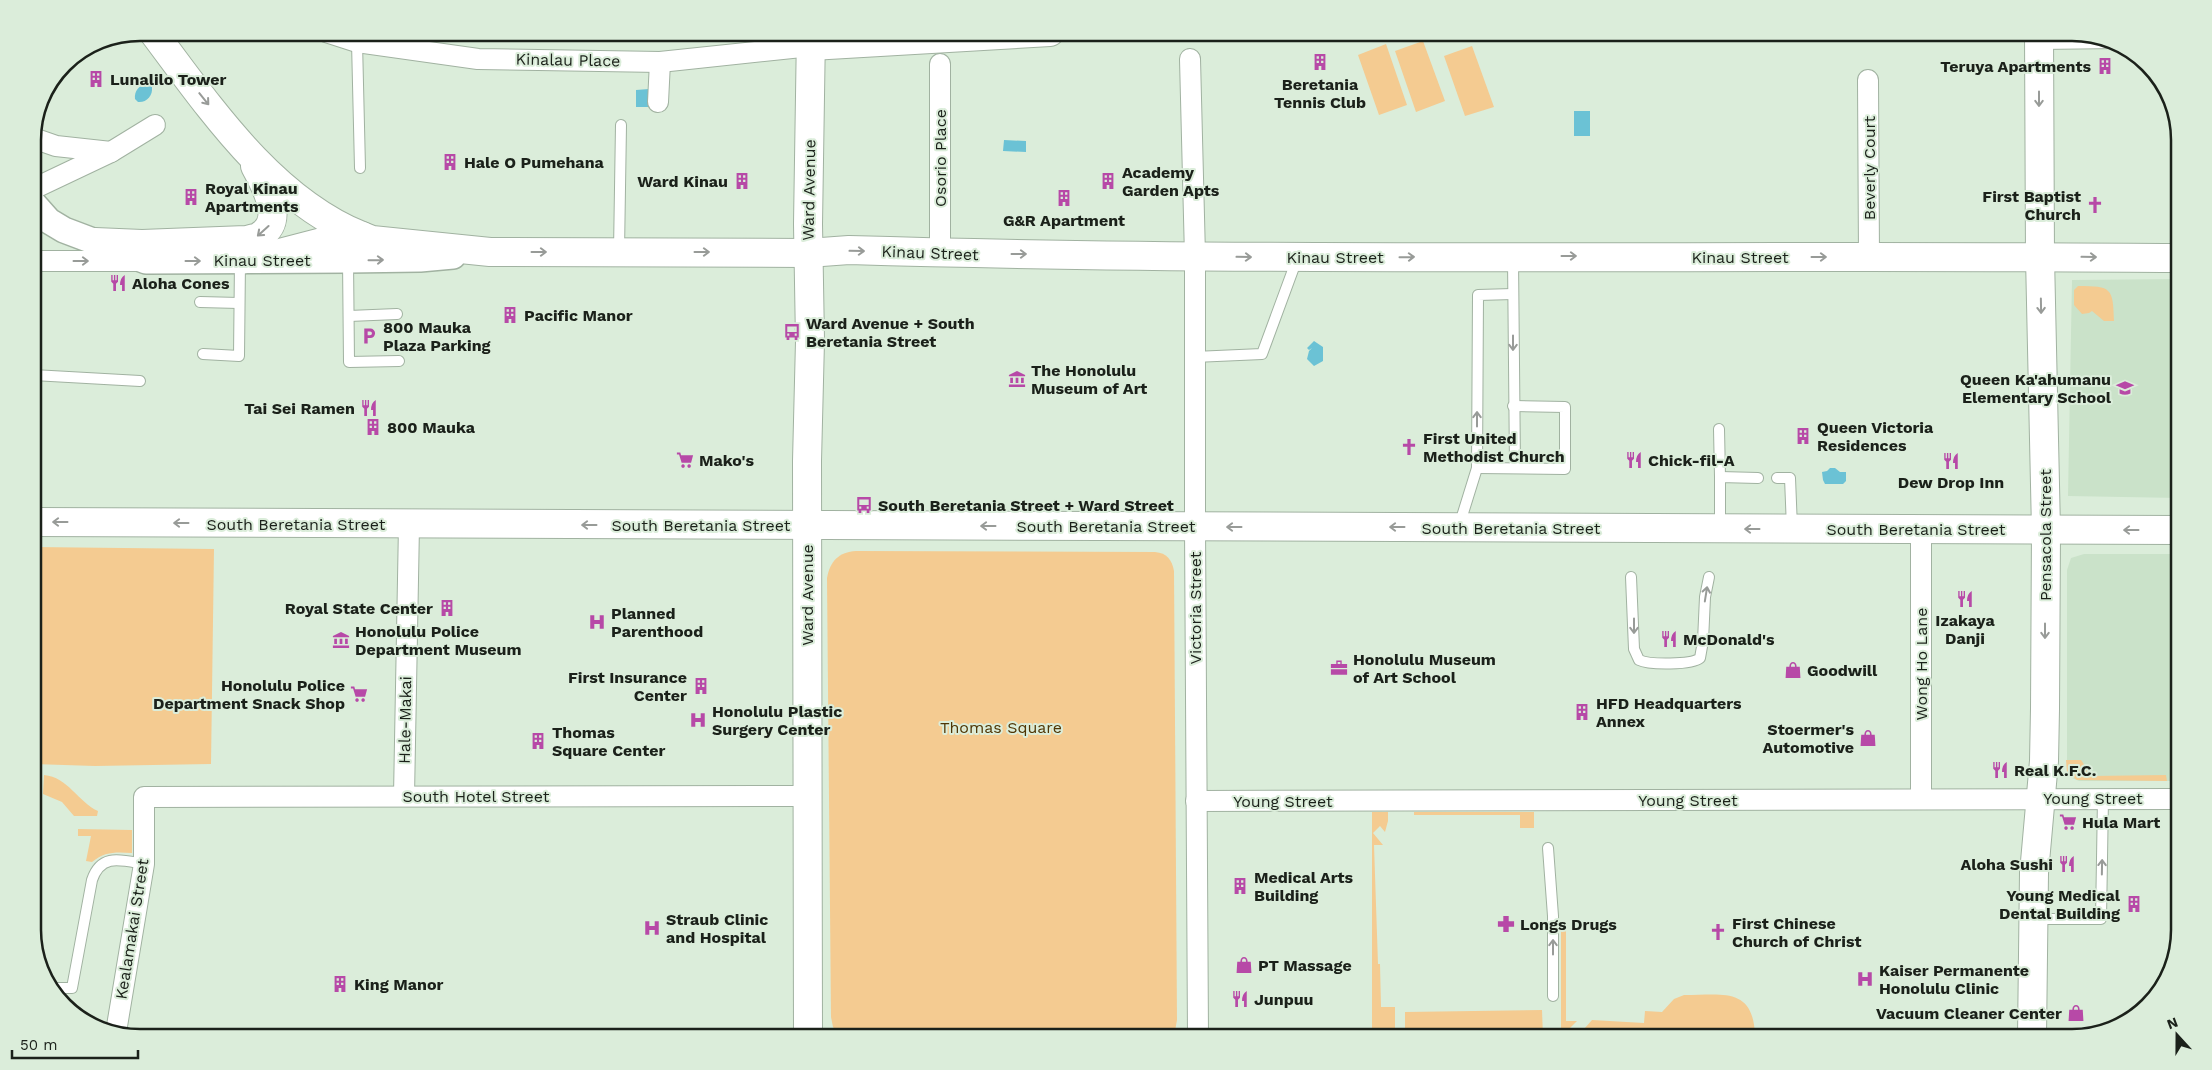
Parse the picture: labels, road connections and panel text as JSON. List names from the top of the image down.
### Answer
{
  "streets": {
    "main road": [
      "Ward Avenue",
      "Kinau Street",
      "South Beretania Street",
      "Pensacola Street"
    ],
    "street": [
      "Kinalau Place",
      "Osorio Place",
      "Beverly Court",
      "Victoria Street",
      "Wong Ho Lane",
      "Hale-Makai",
      "South Hotel Street",
      "Young Street",
      "Kealamakai Street"
    ]
  },
  "crossings": [
    ["Osorio Place", "Kinau Street"],
    ["Beverly Court", "Kinau Street"],
    ["Ward Avenue", "Kinau Street"],
    ["Ward Avenue", "South Beretania Street"],
    ["Ward Avenue", "South Hotel Street"],
    ["Kinau Street", "Pensacola Street"],
    ["Kinau Street", "Victoria Street"],
    ["South Beretania Street", "Pensacola Street"],
    ["South Beretania Street", "Victoria Street"],
    ["South Beretania Street", "Wong Ho Lane"],
    ["South Beretania Street", "Hale-Makai"],
    ["Pensacola Street", "Young Street"],
    ["Victoria Street", "Young Street"],
    ["Wong Ho Lane", "Young Street"],
    ["Hale-Makai", "South Hotel Street"],
    ["South Hotel Street", "Kealamakai Street"]
  ],
  "one_way": ["Kinau Street", "South Beretania Street", "Pensacola Street"],
  "parks": ["Thomas Square"],
  "places": {
    "building": [
      "Beretania Tennis Club",
      "Teruya Apartments",
      "Lunalilo Tower",
      "Hale O Pumehana",
      "Ward Kinau",
      "Academy Garden Apts",
      "Royal Kinau Apartments",
      "G&R Apartment",
      "Pacific Manor",
      "800 Mauka",
      "Queen Victoria Residences",
      "Royal State Center",
      "First Insurance Center",
      "HFD Headquarters Annex",
      "Thomas Square Center",
      "Medical Arts Building",
      "Young Medical Dental Building",
      "King Manor"
    ],
    "church": ["First Baptist Church", "First United Methodist Church", "First Chinese Church of Christ"],
    "restaurant": [
      "Aloha Cones",
      "Tai Sei Ramen",
      "Chick-fil-A",
      "Dew Drop Inn",
      "Izakaya Danji",
      "McDonald's",
      "Real K.F.C.",
      "Aloha Sushi",
      "Junpuu"
    ],
    "bus stop": ["Ward Avenue + South Beretania Street", "South Beretania Street + Ward Street"],
    "parking": ["800 Mauka Plaza Parking"],
    "museum": ["The Honolulu Museum of Art", "Honolulu Police Department Museum"],
    "school or university": ["Queen Ka'ahumanu Elementary School"],
    "supermarket": ["Mako's", "Honolulu Police Department Snack Shop", "Hula Mart"],
    "hospital": [
      "Planned Parenthood",
      "Honolulu Plastic Surgery Center",
      "Straub Clinic and Hospital",
      "Kaiser Permanente Honolulu Clinic"
    ],
    "office": ["Honolulu Museum of Art School"],
    "shop": [
      "Goodwill",
      "Stoermer's Automotive",
      "PT Massage",
      "Vacuum Cleaner Center"
    ],
    "pharmacy": ["Longs Drugs"]
  },
  "scale_bar": "50 m",
  "north": "top"
}
